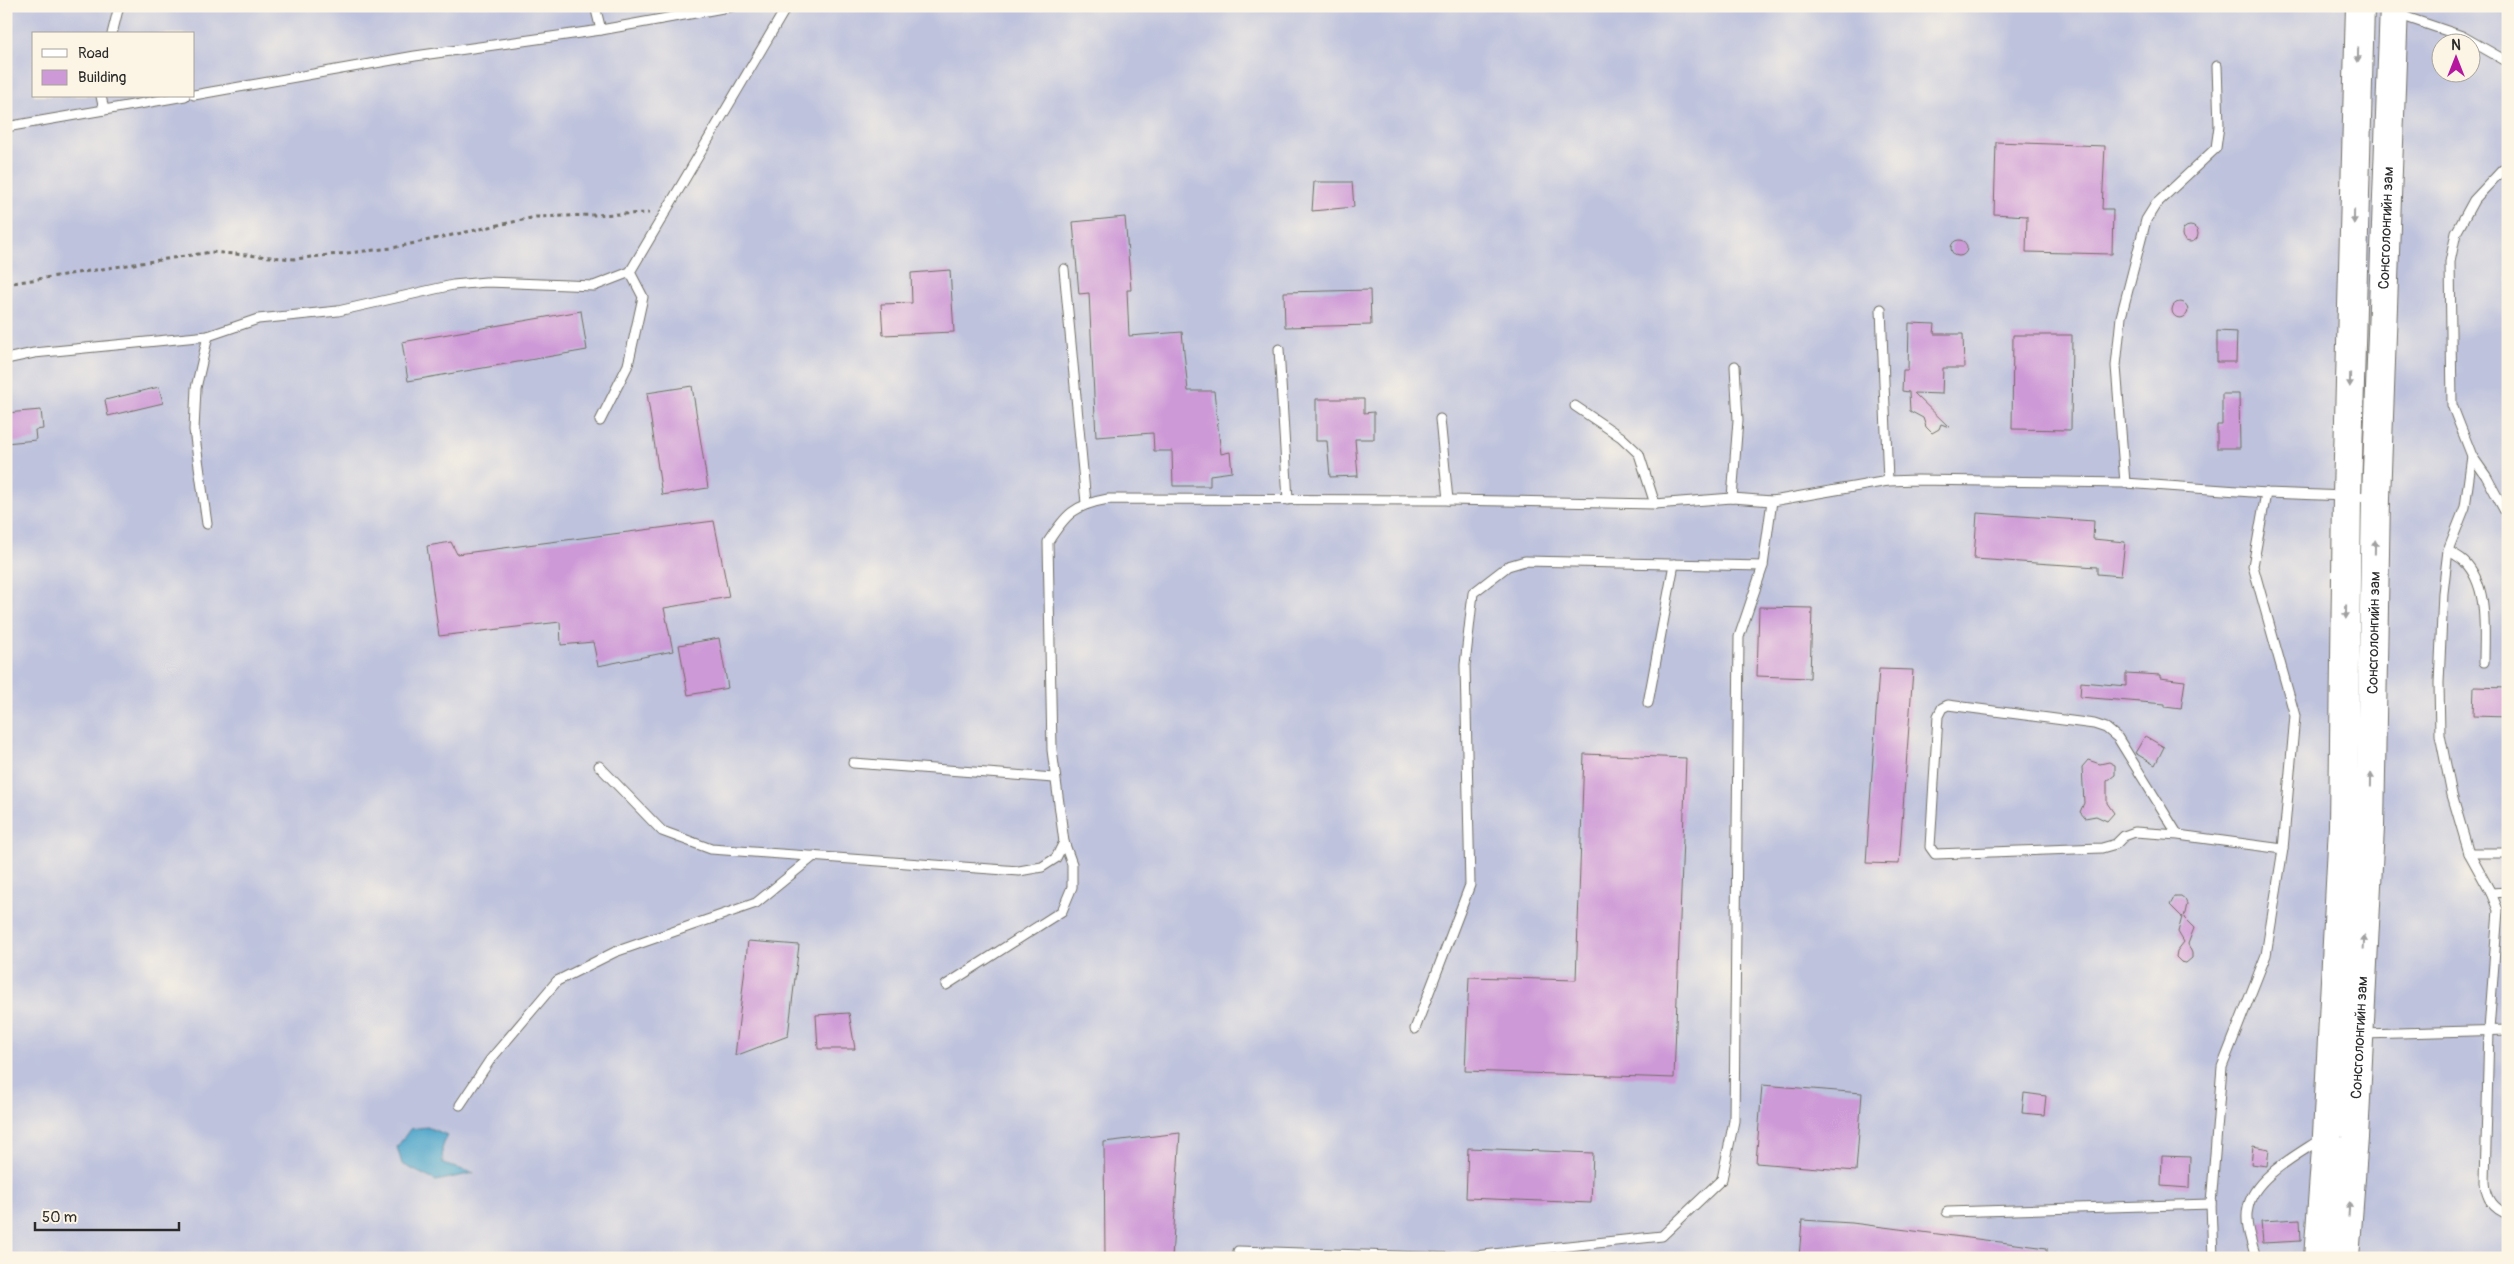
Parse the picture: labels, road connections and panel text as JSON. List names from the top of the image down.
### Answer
{
  "streets": {
    "main road": ["Сонсголонгийн зам"]
  },
  "legend": ["Road", "Building"],
  "scale_bar": "50 m",
  "north": "top"
}
